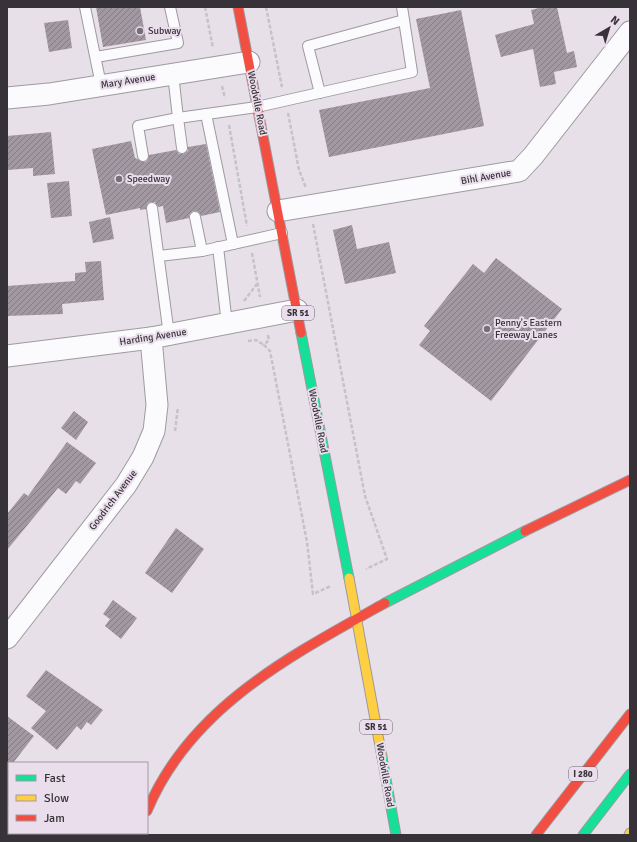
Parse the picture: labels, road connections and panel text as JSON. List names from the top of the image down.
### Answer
{
  "streets": {
    "main road": ["Woodville Road", "SR 51", "I 280"],
    "street": [
      "Mary Avenue",
      "Bihl Avenue",
      "Harding Avenue",
      "Goodrich Avenue"
    ]
  },
  "crossings": [
    ["Mary Avenue", "Woodville Road"],
    ["Woodville Road", "Bihl Avenue"],
    ["Woodville Road", "Harding Avenue"],
    ["Harding Avenue", "Goodrich Avenue"]
  ],
  "places": ["Subway", "Speedway", "Penny's Eastern Freeway Lanes"],
  "legend": ["Fast", "Slow", "Jam"],
  "north": "top right"
}
